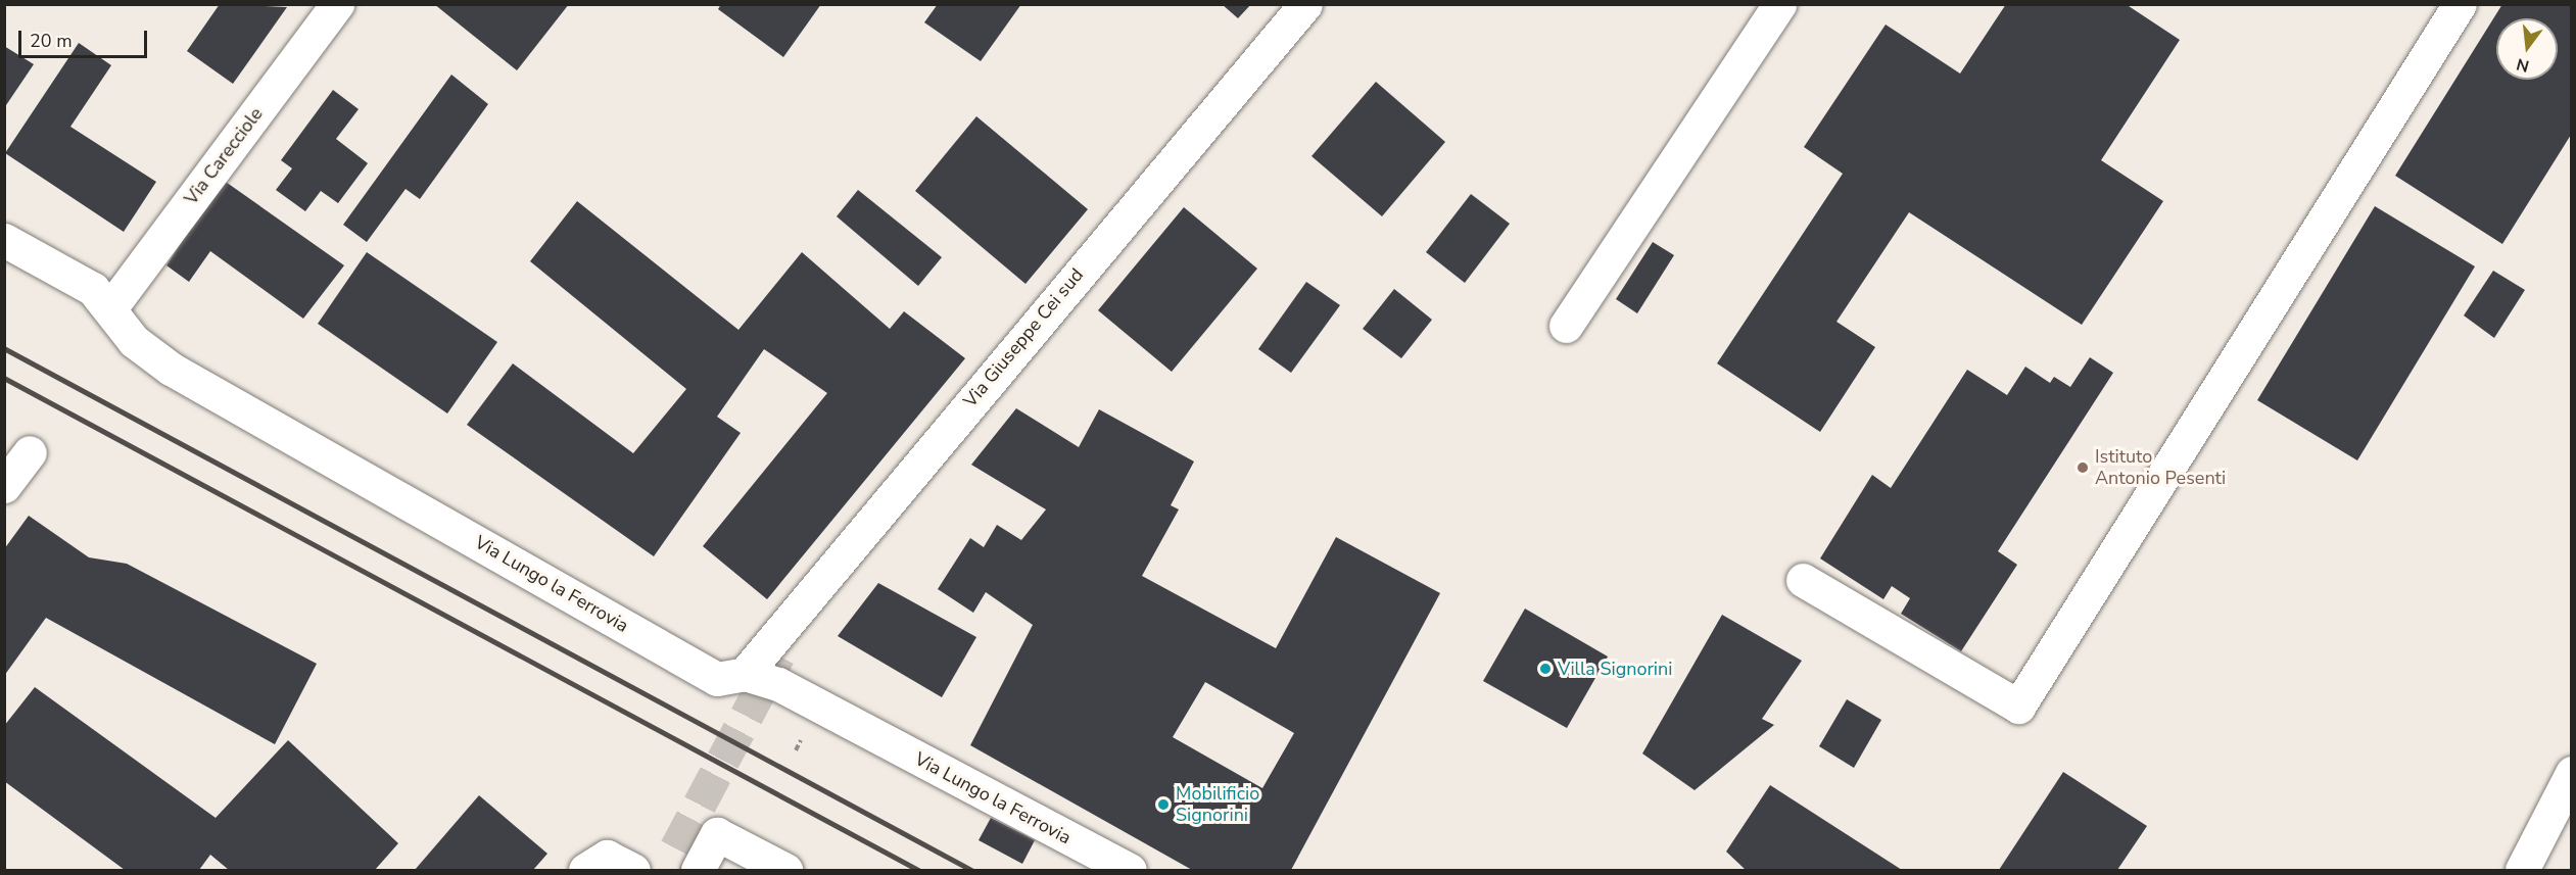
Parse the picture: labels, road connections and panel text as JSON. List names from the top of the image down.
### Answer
{
  "streets": {
    "street": ["Via Carecciole", "Via Giuseppe Cei sud", "Via Lungo la Ferrovia"]
  },
  "crossings": [
    ["Via Carecciole", "Via Lungo la Ferrovia"],
    ["Via Giuseppe Cei sud", "Via Lungo la Ferrovia"]
  ],
  "places": ["Istituto Antonio Pesenti", "Villa Signorini", "Mobilificio Signorini"],
  "scale_bar": "20 m",
  "north": "bottom"
}
